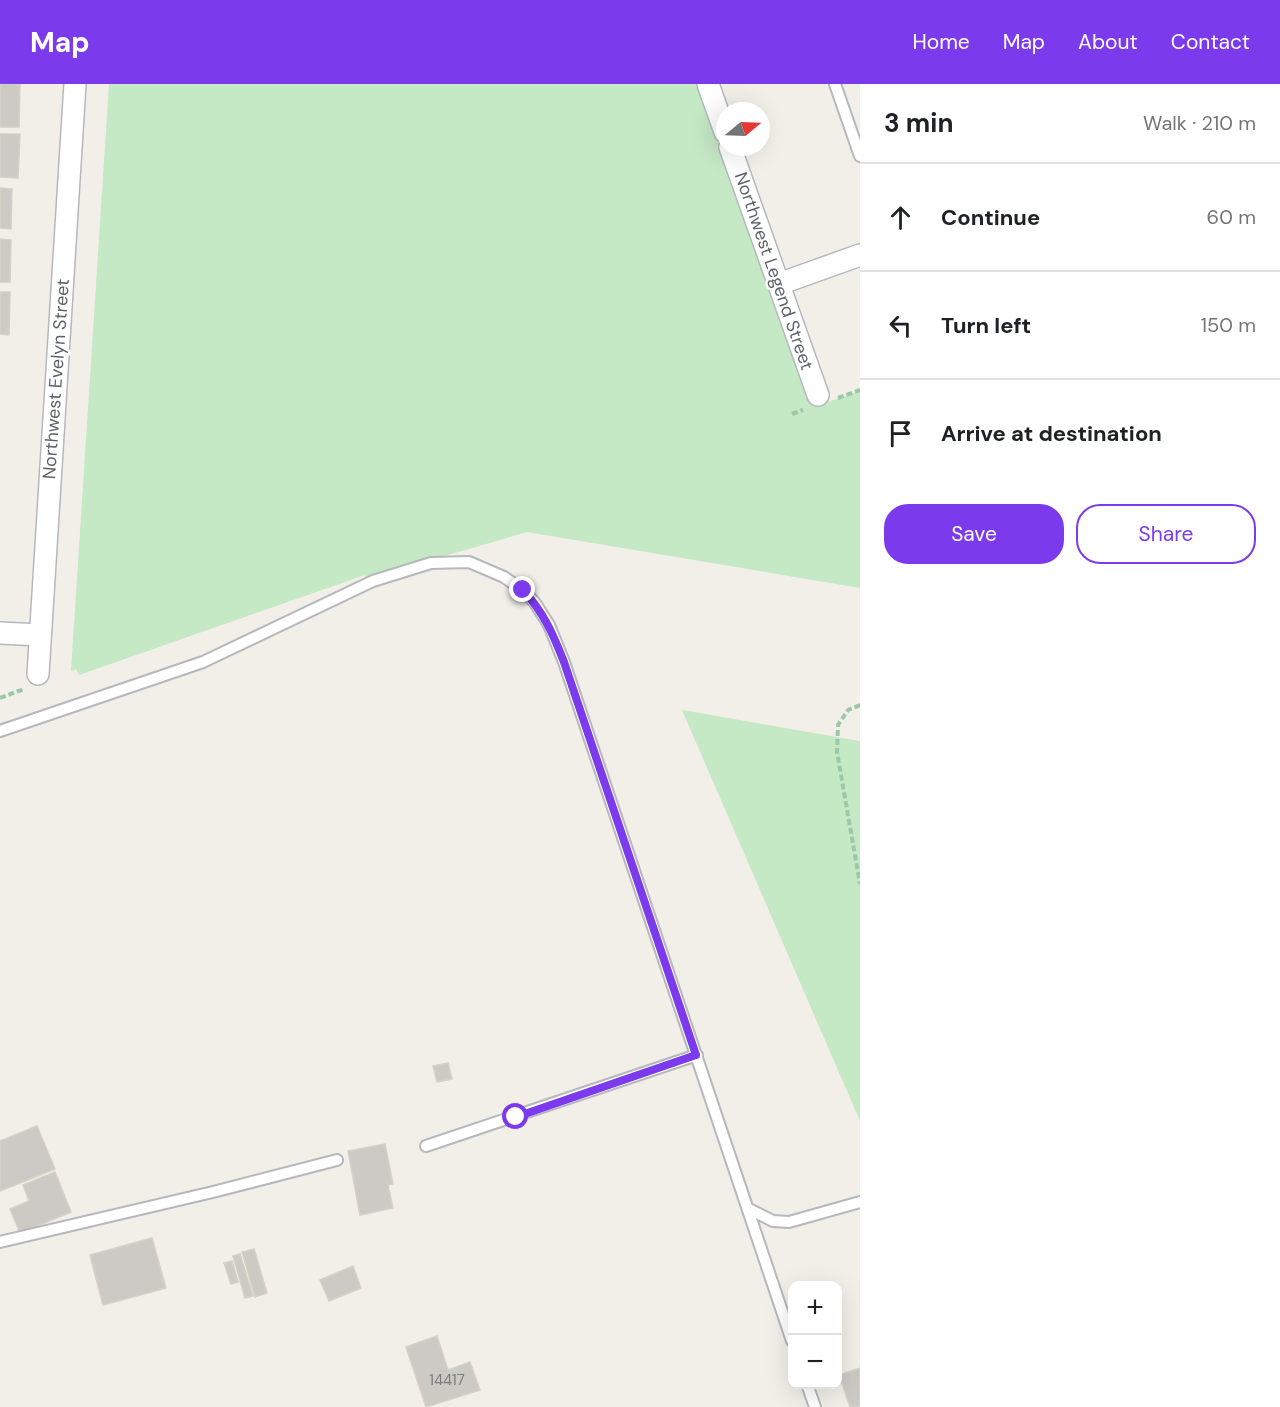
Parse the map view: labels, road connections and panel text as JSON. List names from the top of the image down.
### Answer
{
  "streets": {
    "street": ["Northwest Legend Street", "Northwest Evelyn Street"]
  },
  "house_numbers": ["14417"],
  "north": "right",
  "page": {
    "header": "Map",
    "nav": [
      "Home",
      "Map",
      "About",
      "Contact"
    ],
    "heading": ["3 min", "Walk · 210 m"],
    "list": [
      ["Continue", "60 m"],
      ["Turn left", "150 m"],
      "Arrive at destination"
    ],
    "buttons": ["Save", "Share"],
    "map_buttons": ["+", "−"]
  }
}
